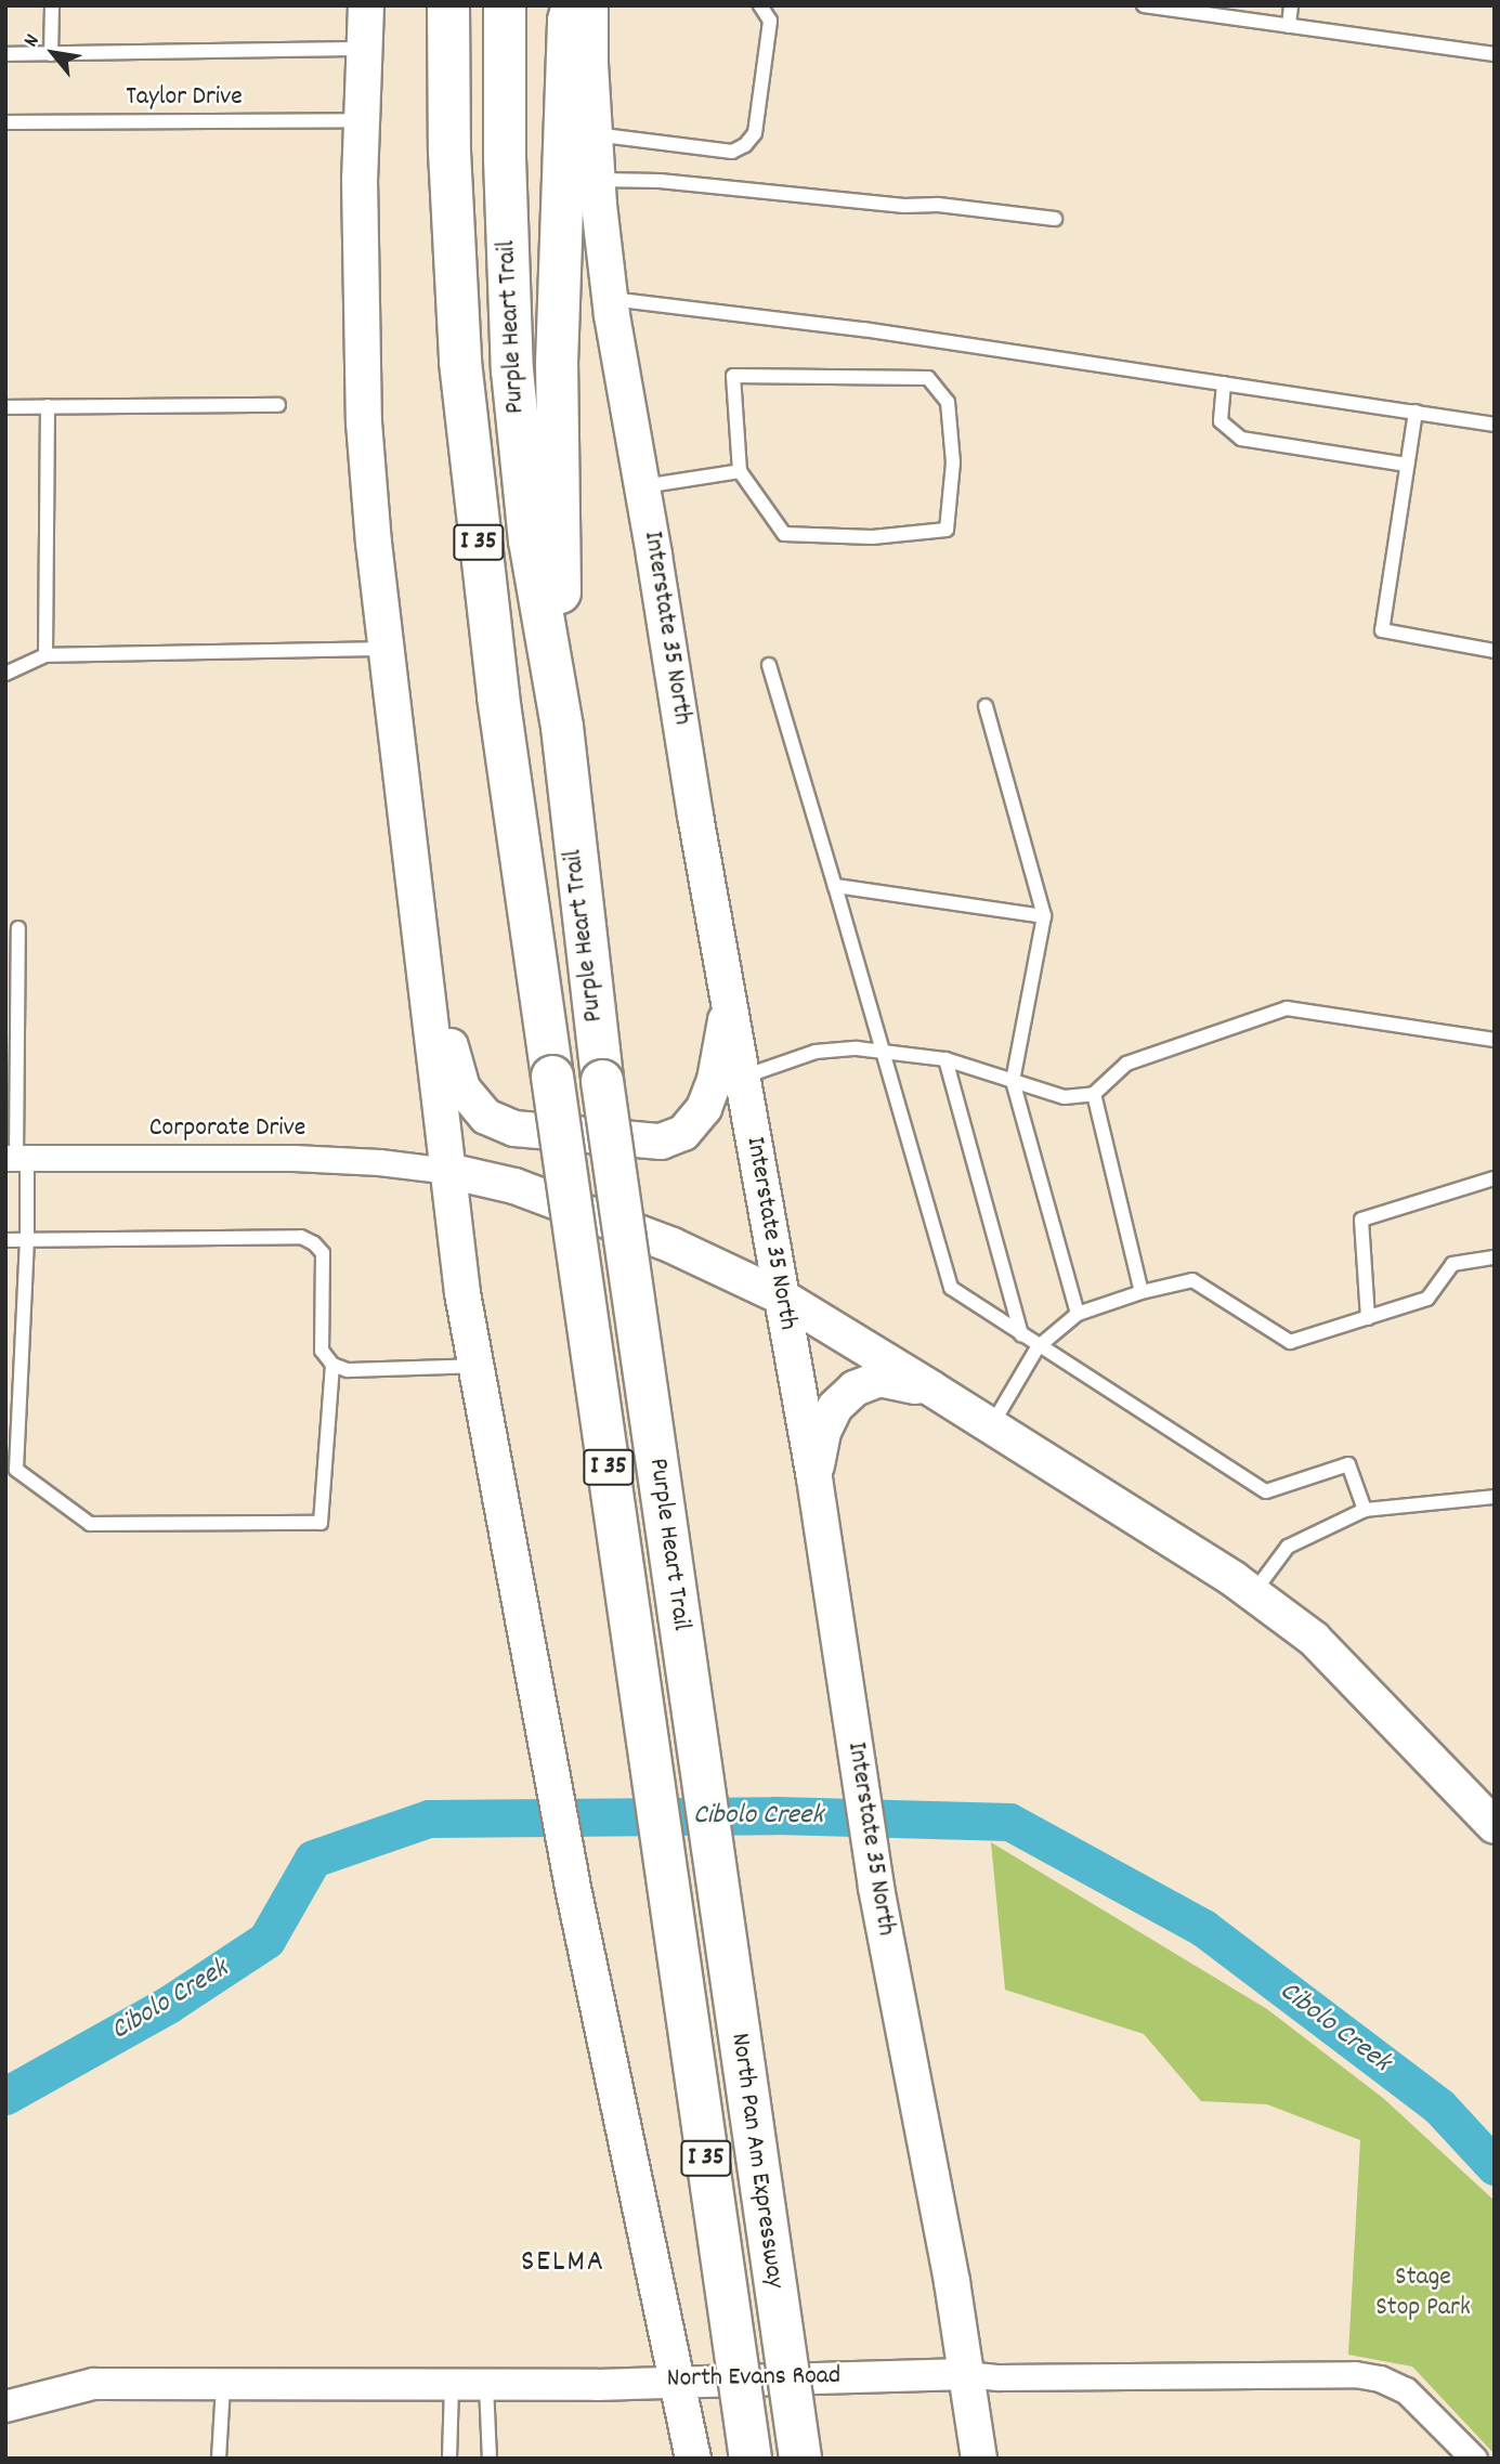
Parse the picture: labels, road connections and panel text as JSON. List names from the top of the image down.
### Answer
{
  "streets": {
    "highway": ["Purple Heart Trail", "I 35", "North Pan Am Expressway"],
    "main road": ["Interstate 35 North"],
    "street": ["Corporate Drive", "North Evans Road"],
    "lane": ["Taylor Drive"]
  },
  "crossings": [
    ["Purple Heart Trail", "North Pan Am Expressway"],
    ["Interstate 35 North", "North Evans Road"]
  ],
  "districts": ["SELMA"],
  "water": ["Cibolo Creek"],
  "parks": ["Stage Stop Park"],
  "north": "top left"
}
